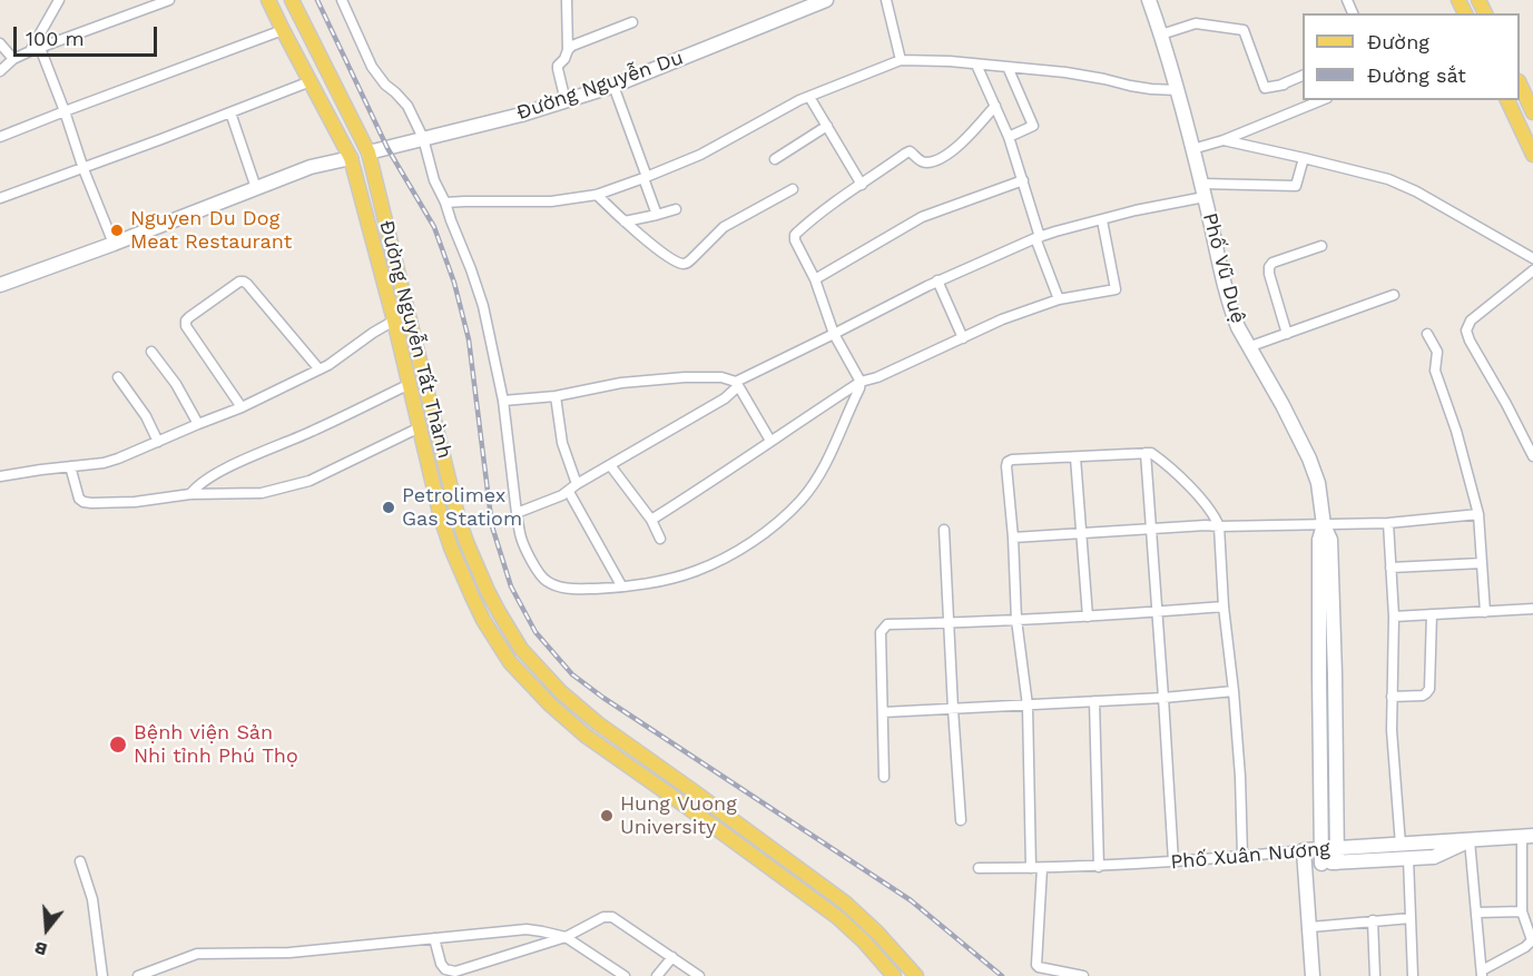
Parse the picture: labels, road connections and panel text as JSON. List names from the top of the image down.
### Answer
{
  "streets": {
    "main road": ["Đường Nguyễn Tất Thành"],
    "street": ["Đường Nguyễn Du", "Phố Vũ Duệ", "Phố Xuân Nương"]
  },
  "crossings": [
    ["Đường Nguyễn Du", "Đường Nguyễn Tất Thành"],
    ["Phố Vũ Duệ", "Phố Xuân Nương"]
  ],
  "places": [
    "Nguyen Du Dog Meat Restaurant",
    "Petrolimex Gas Statiom",
    "Bệnh viện Sản Nhi tỉnh Phú Thọ",
    "Hung Vuong University"
  ],
  "legend": ["Đường", "Đường sắt"],
  "scale_bar": "100 m",
  "north": "bottom"
}
